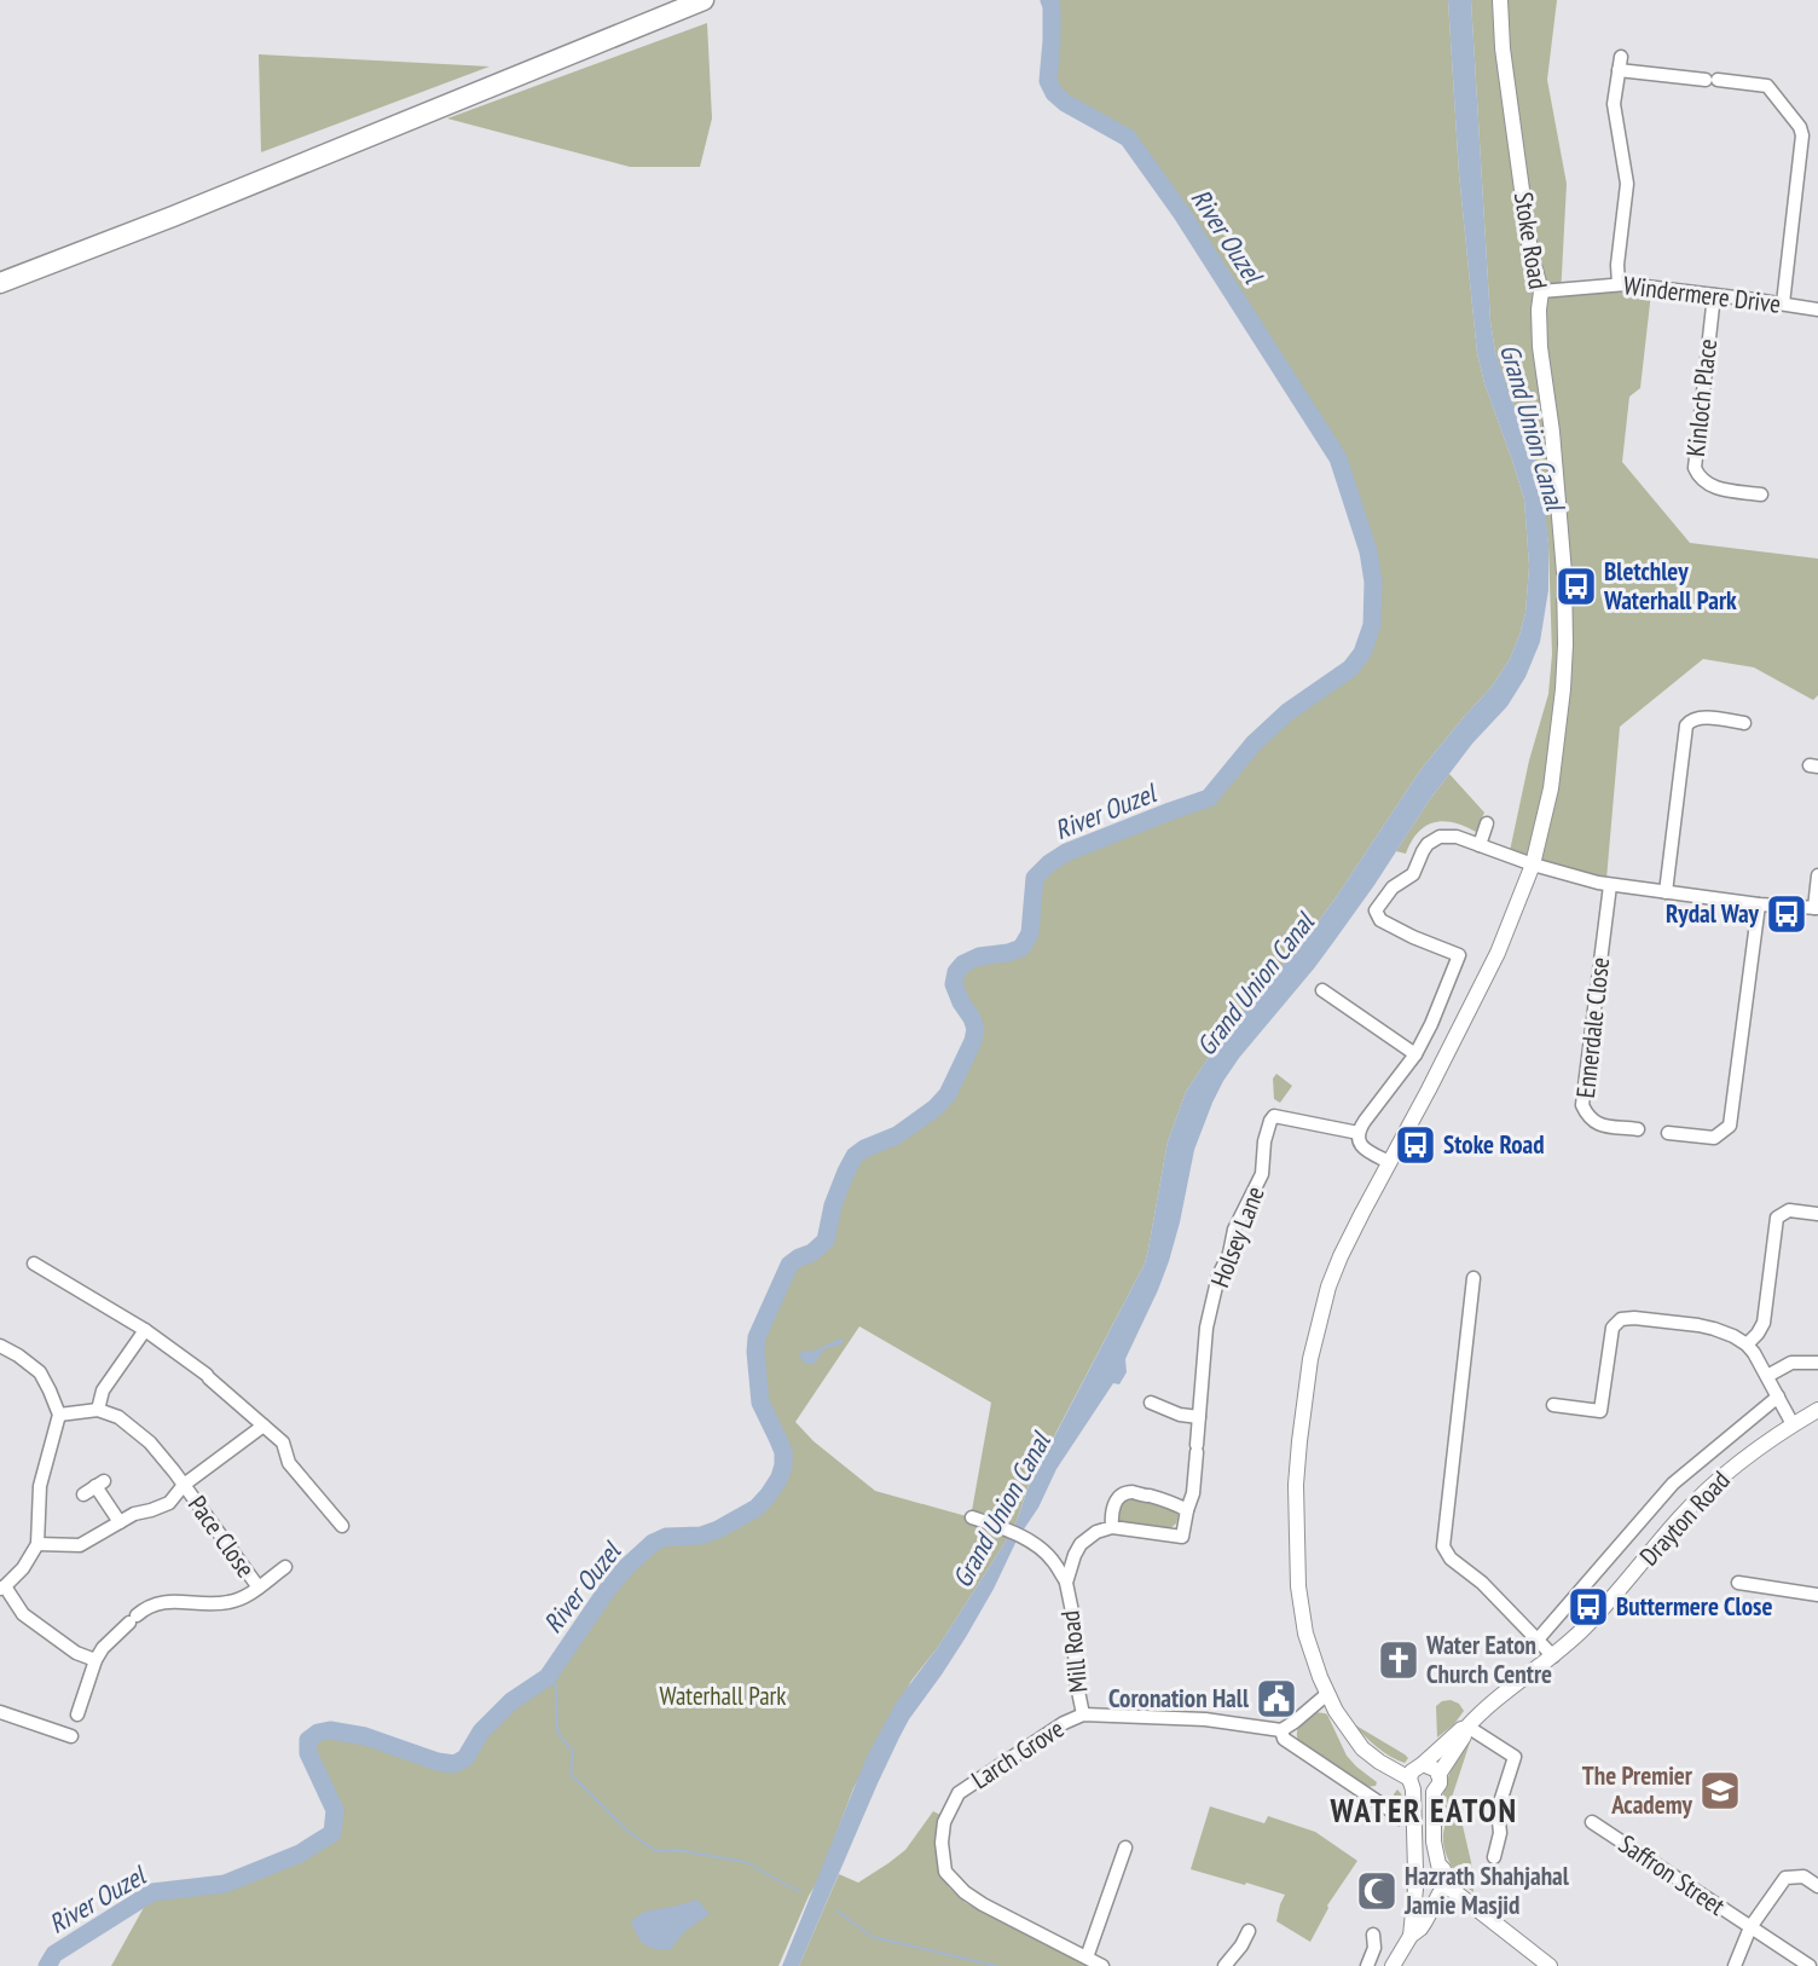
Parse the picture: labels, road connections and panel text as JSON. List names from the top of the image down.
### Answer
{
  "streets": {
    "street": [
      "Stoke Road",
      "Windermere Drive",
      "Kinloch Place",
      "Ennerdale Close",
      "Holsey Lane",
      "Drayton Road",
      "Pace Close",
      "Mill Road",
      "Larch Grove",
      "Saffron Street"
    ]
  },
  "crossings": [
    ["Stoke Road", "Windermere Drive"],
    ["Stoke Road", "Drayton Road"],
    ["Windermere Drive", "Kinloch Place"],
    ["Mill Road", "Larch Grove"]
  ],
  "districts": ["WATER EATON"],
  "water": ["River Ouzel", "Grand Union Canal"],
  "parks": ["Waterhall Park"],
  "places": {
    "bus stop": [
      "Bletchley Waterhall Park",
      "Rydal Way",
      "Stoke Road",
      "Buttermere Close"
    ],
    "church": ["Water Eaton Church Centre"],
    "public building": ["Coronation Hall"],
    "school or university": ["The Premier Academy"],
    "mosque": ["Hazrath Shahjahal Jamie Masjid"]
  }
}
